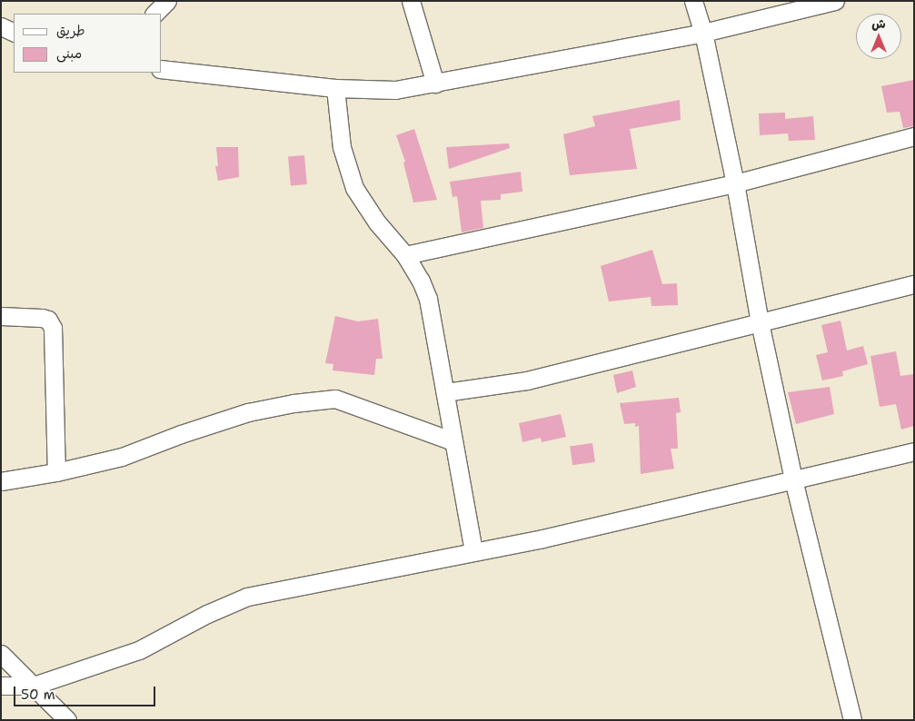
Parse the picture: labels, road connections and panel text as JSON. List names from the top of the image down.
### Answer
{
  "legend": ["طريق", "مبنى"],
  "scale_bar": "50 m",
  "north": "top"
}
